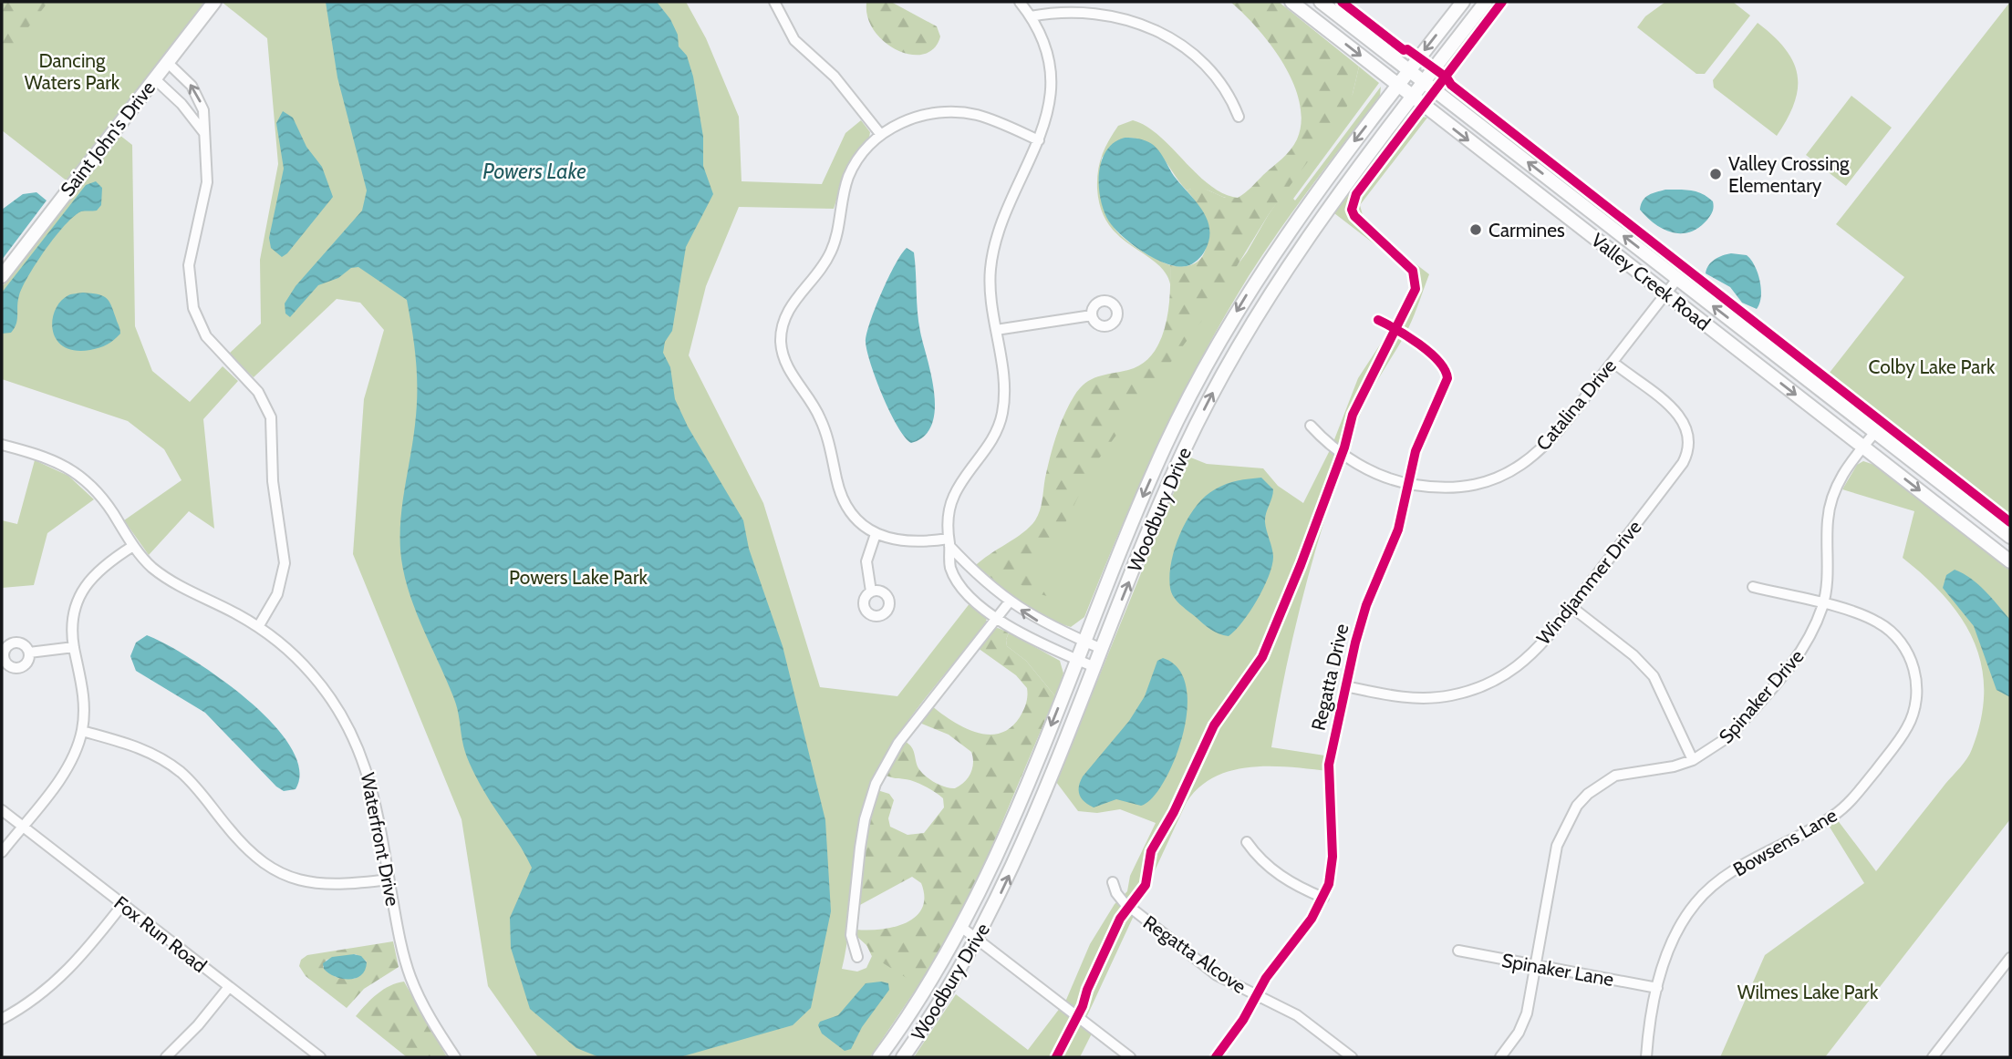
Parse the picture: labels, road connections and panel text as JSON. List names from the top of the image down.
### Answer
{
  "streets": {
    "main road": ["Saint John's Drive", "Valley Creek Road", "Woodbury Drive"],
    "street": [
      "Catalina Drive",
      "Windjammer Drive",
      "Regatta Drive",
      "Spinaker Drive",
      "Waterfront Drive",
      "Bowsens Lane",
      "Fox Run Road",
      "Regatta Alcove",
      "Spinaker Lane"
    ]
  },
  "crossings": [
    ["Valley Creek Road", "Catalina Drive"],
    ["Valley Creek Road", "Woodbury Drive"],
    ["Valley Creek Road", "Spinaker Drive"],
    ["Catalina Drive", "Windjammer Drive"],
    ["Catalina Drive", "Regatta Drive"],
    ["Windjammer Drive", "Regatta Drive"],
    ["Regatta Drive", "Regatta Alcove"],
    ["Spinaker Drive", "Bowsens Lane"],
    ["Spinaker Drive", "Spinaker Lane"],
    ["Bowsens Lane", "Spinaker Lane"]
  ],
  "water": ["Powers Lake"],
  "parks": [
    "Dancing Waters Park",
    "Colby Lake Park",
    "Powers Lake Park",
    "Wilmes Lake Park"
  ],
  "places": ["Valley Crossing Elementary", "Carmines"]
}
